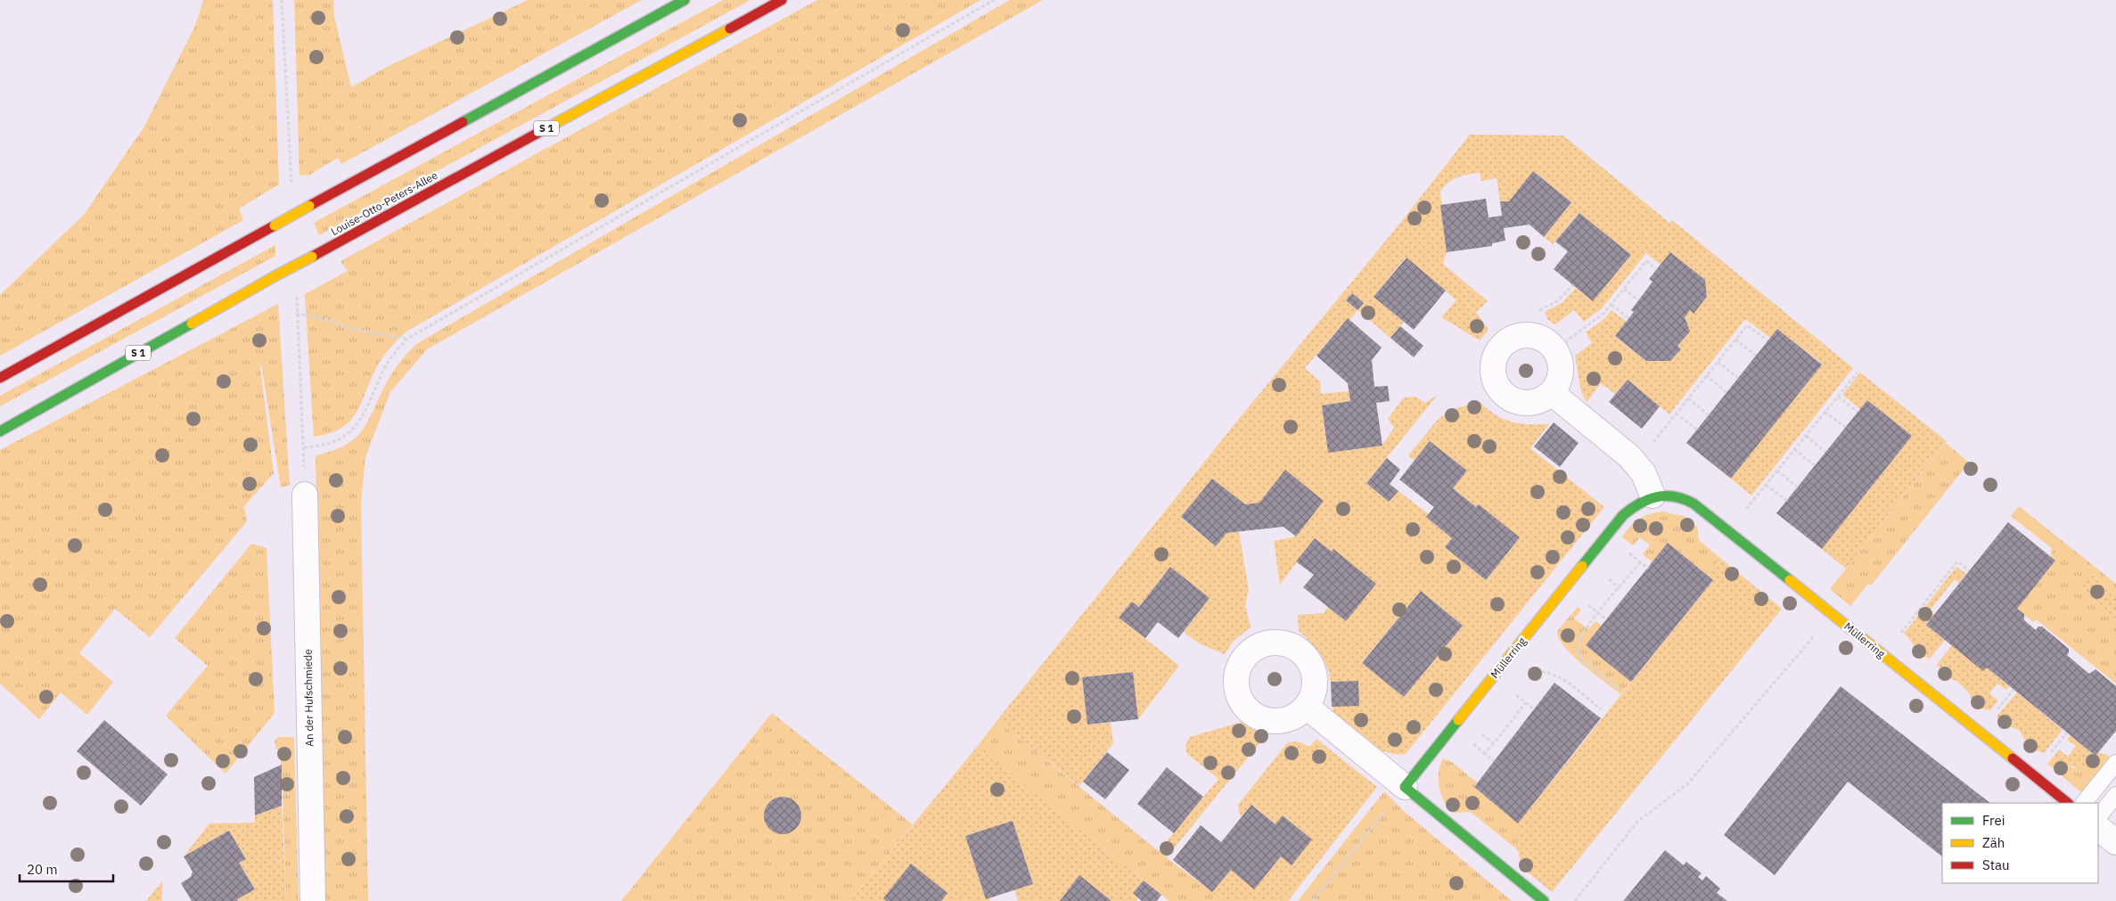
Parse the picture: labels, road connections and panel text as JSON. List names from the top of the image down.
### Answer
{
  "streets": {
    "main road": ["S 1", "Louise-Otto-Peters-Allee", "Müllerring"],
    "street": ["An der Hufschmiede"]
  },
  "legend": ["Frei", "Zäh", "Stau"],
  "scale_bar": "20 m"
}
